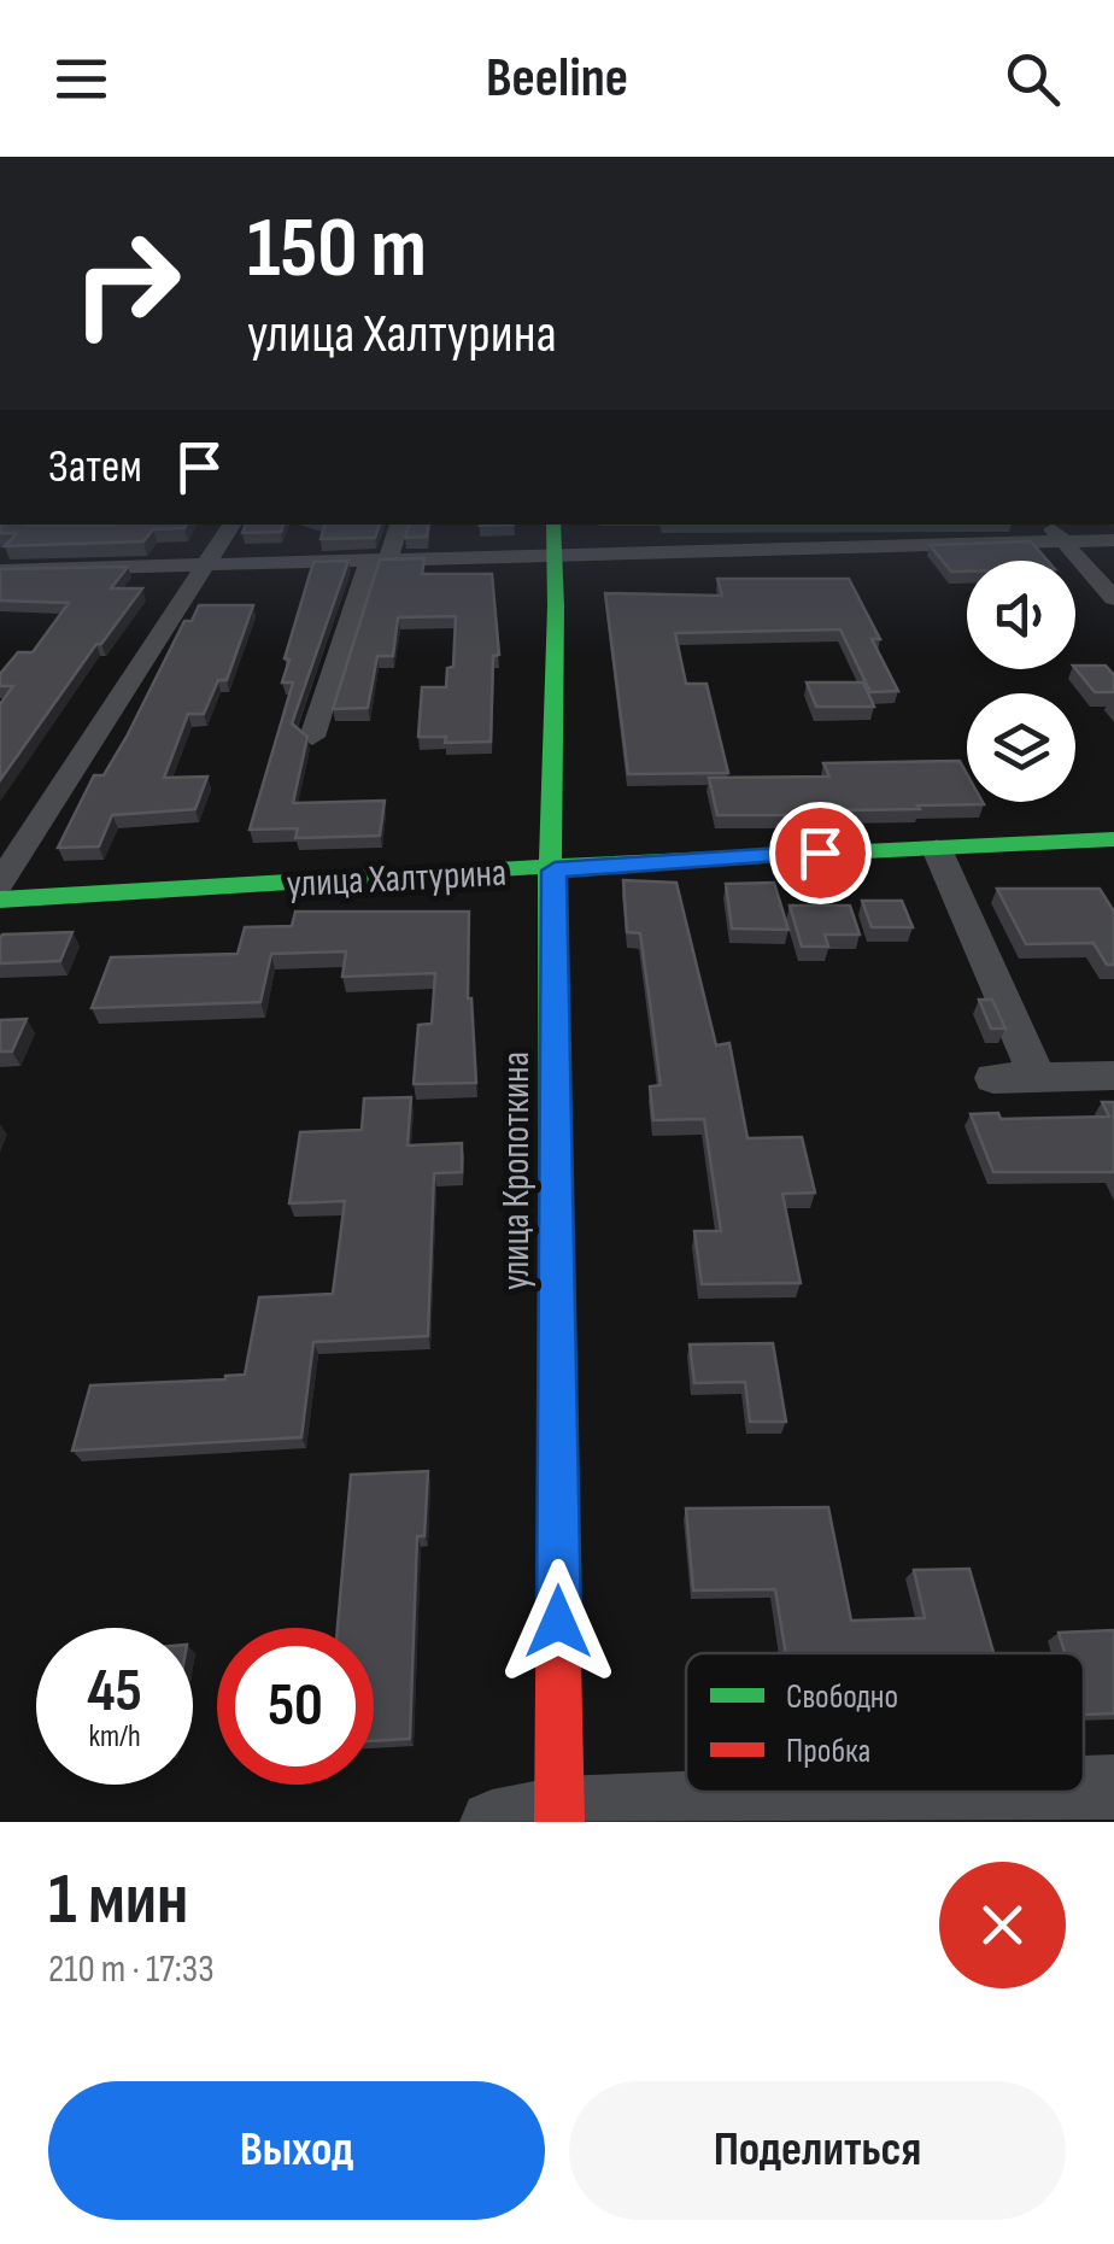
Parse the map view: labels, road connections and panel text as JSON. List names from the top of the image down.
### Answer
{
  "streets": {
    "main road": ["улица Халтурина", "улица Кропоткина"]
  },
  "crossings": [
    ["улица Халтурина", "улица Кропоткина"]
  ],
  "legend": ["Свободно", "Пробка"],
  "page": {
    "header": "Beeline",
    "turn": ["150 m", "улица Халтурина"],
    "then": "Затем",
    "speed": "45 km/h",
    "limit": "50",
    "heading": ["1 мин", "210 m · 17:33"],
    "buttons": ["Выход", "Поделиться"]
  }
}
